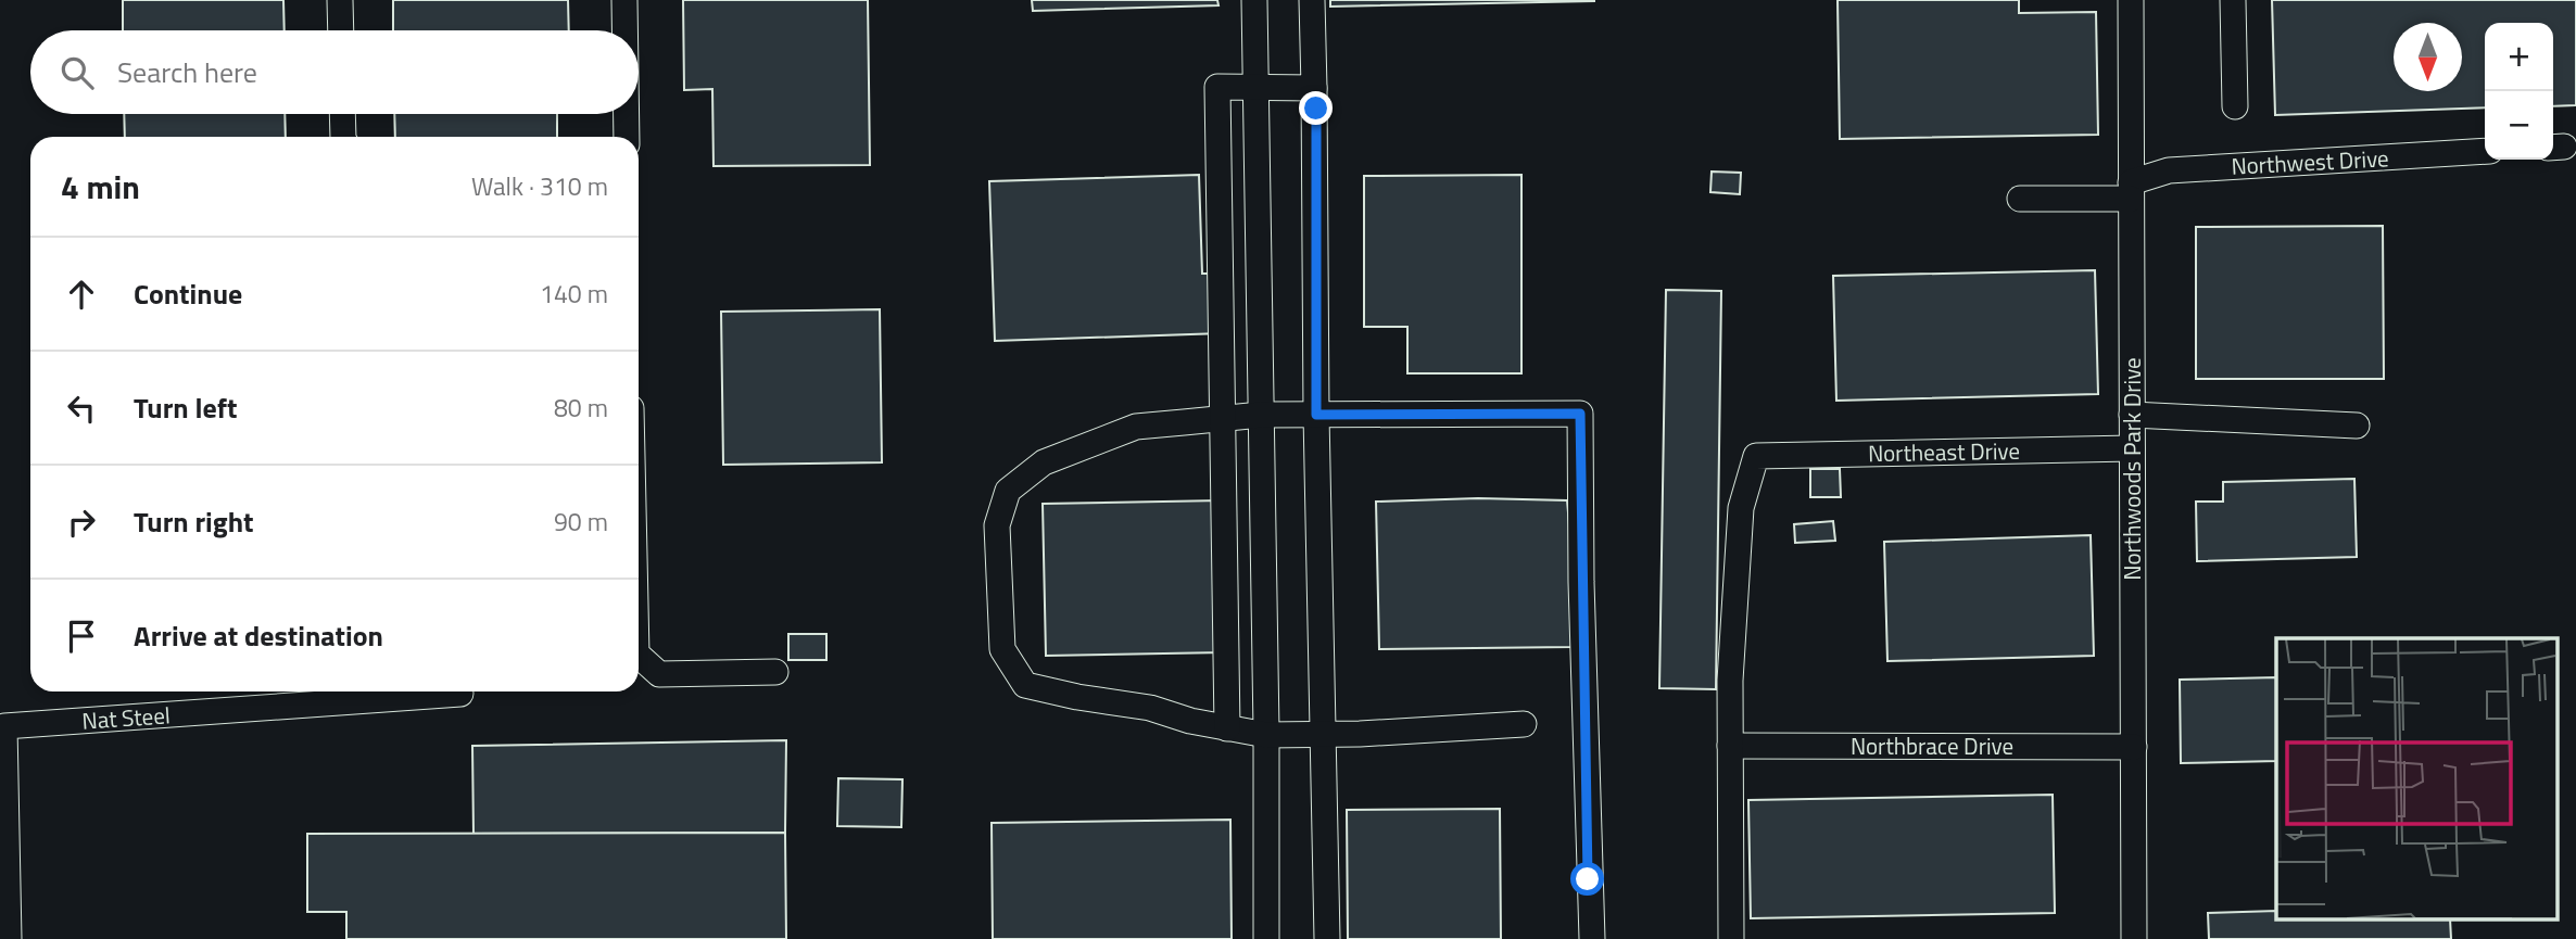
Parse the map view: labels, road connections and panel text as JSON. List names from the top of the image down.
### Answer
{
  "streets": {
    "street": [
      "Northwest Drive",
      "Northeast Drive",
      "Northwoods Park Drive",
      "Nat Steel",
      "Northbrace Drive"
    ]
  },
  "crossings": [
    ["Northwest Drive", "Northwoods Park Drive"],
    ["Northeast Drive", "Northwoods Park Drive"],
    ["Northeast Drive", "Northbrace Drive"],
    ["Northwoods Park Drive", "Northbrace Drive"]
  ],
  "north": "bottom",
  "page": {
    "map_buttons": ["+", "−"],
    "search": "Search here",
    "heading": ["4 min", "Walk · 310 m"],
    "list": [
      ["Continue", "140 m"],
      ["Turn left", "80 m"],
      ["Turn right", "90 m"],
      "Arrive at destination"
    ]
  }
}
